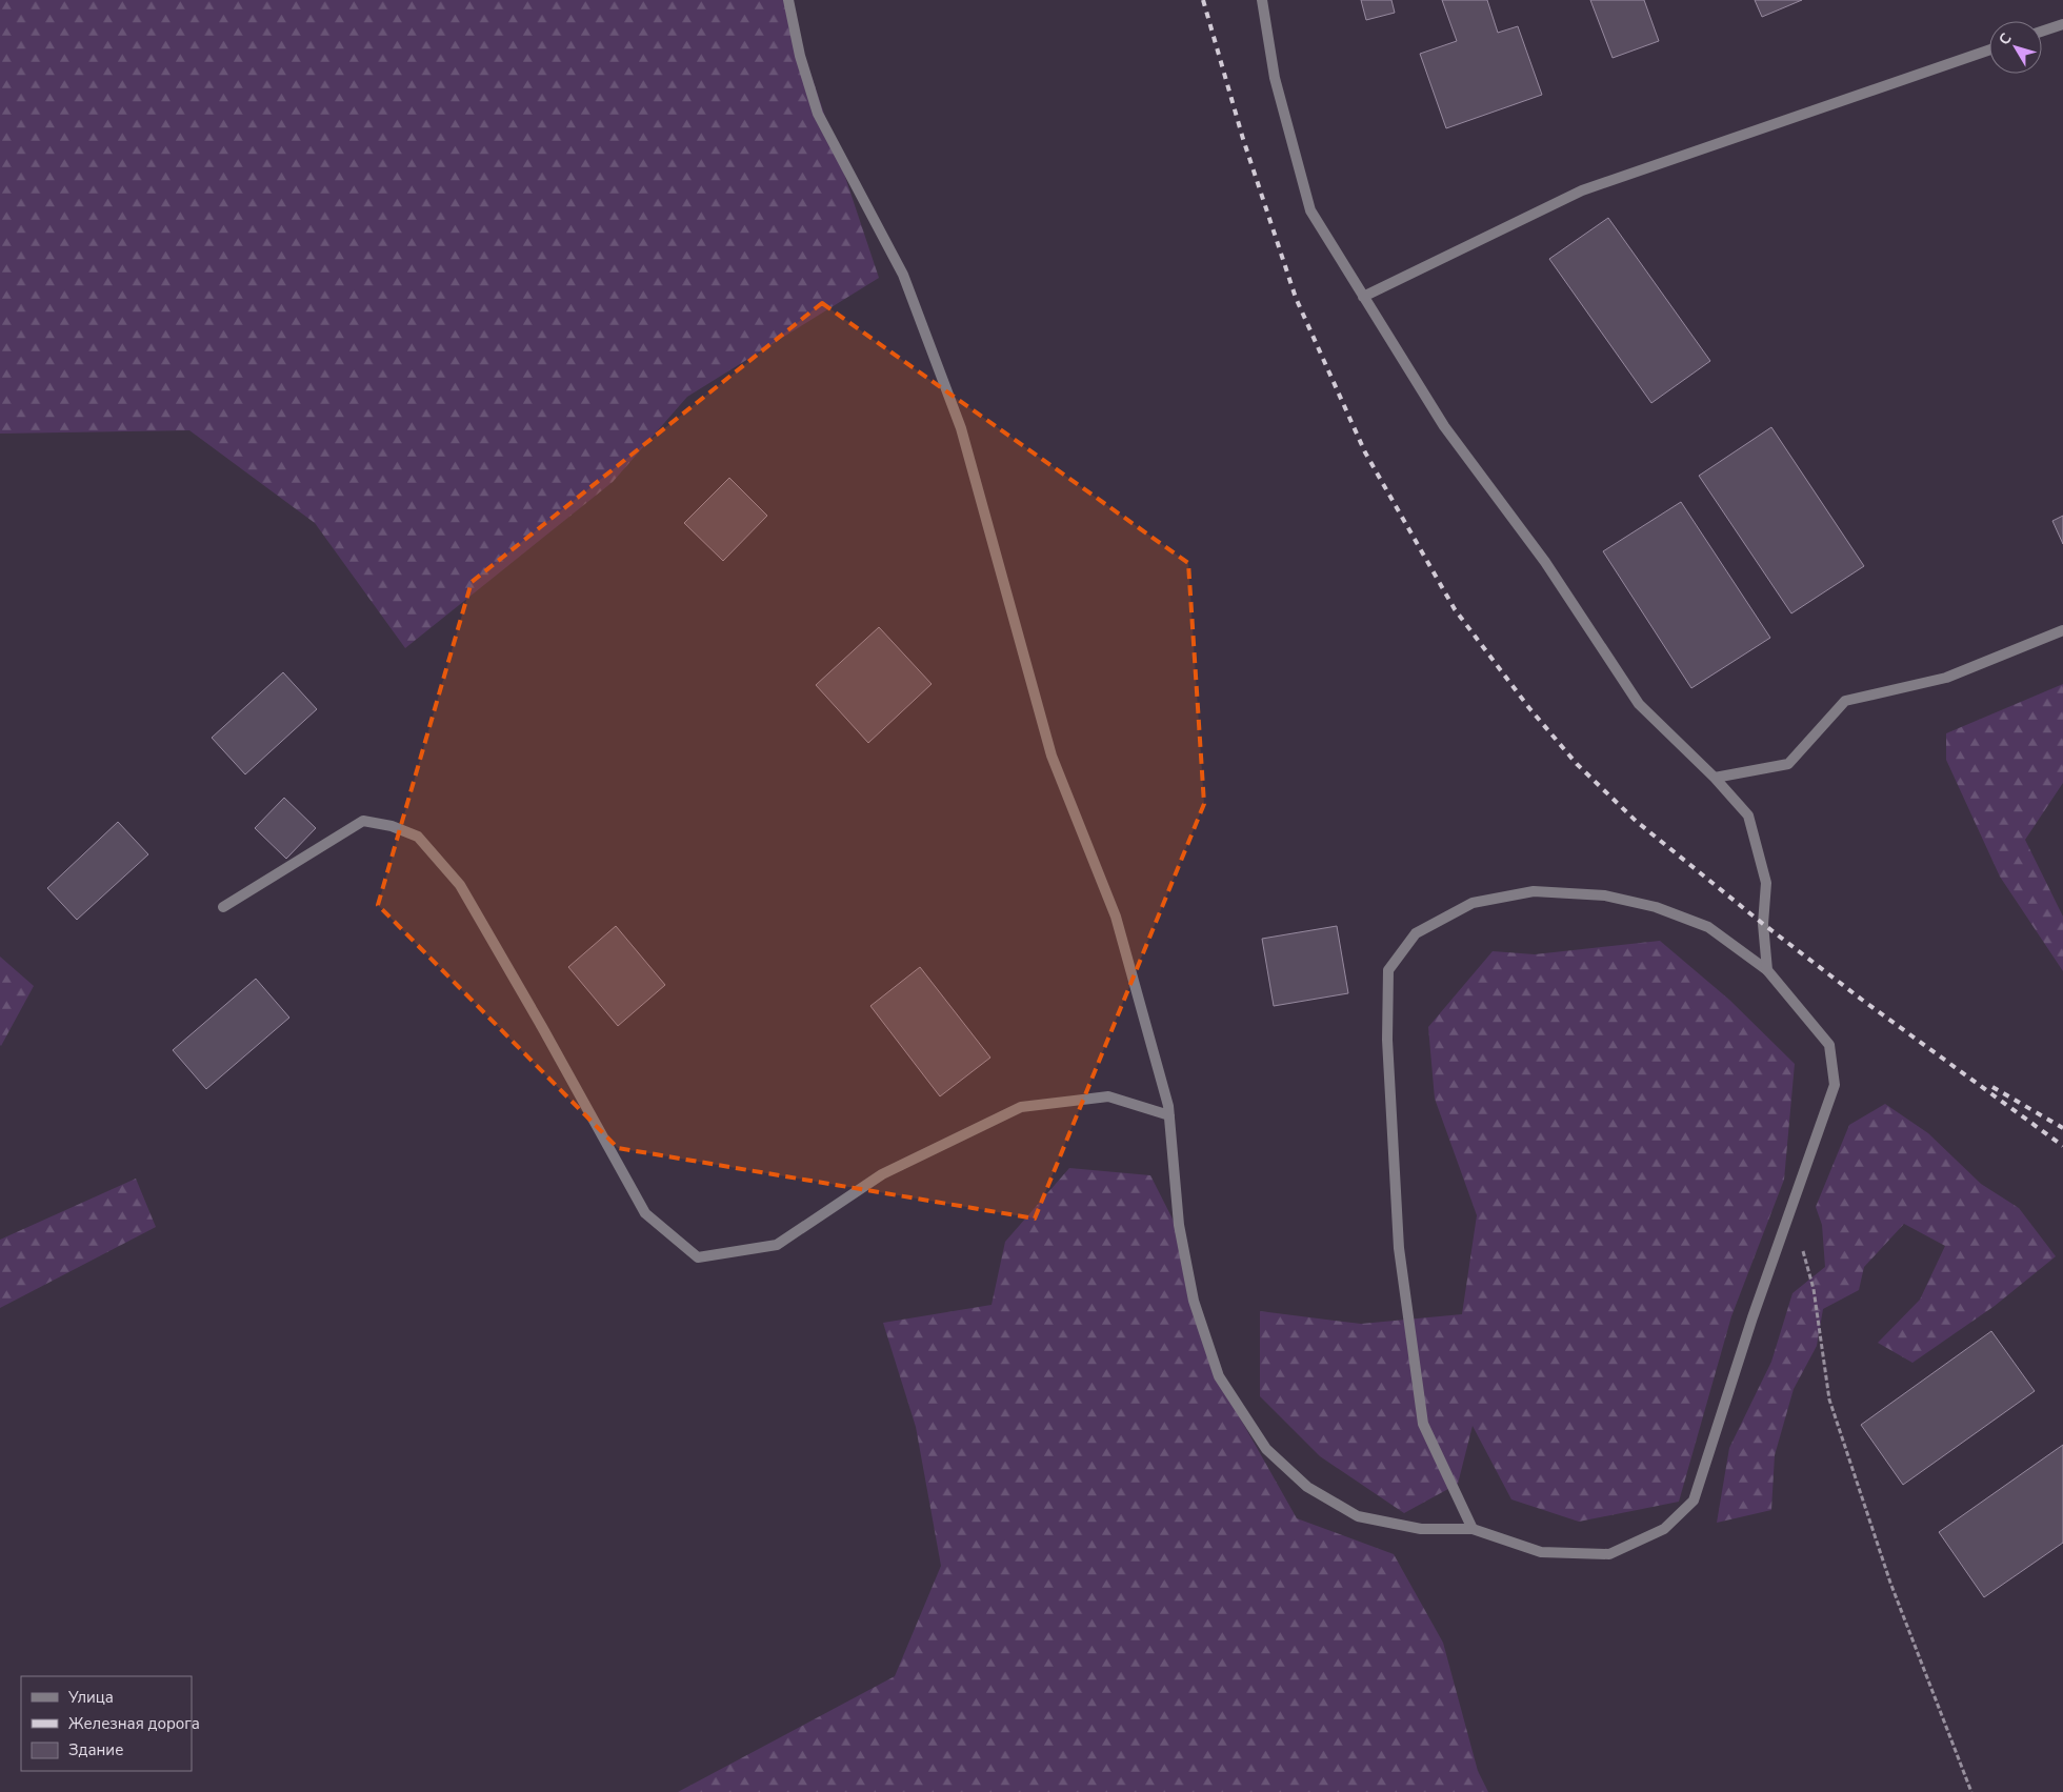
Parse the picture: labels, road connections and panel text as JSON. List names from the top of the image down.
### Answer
{
  "legend": ["Улица", "Железная дорога", "Здание"],
  "north": "top left"
}
